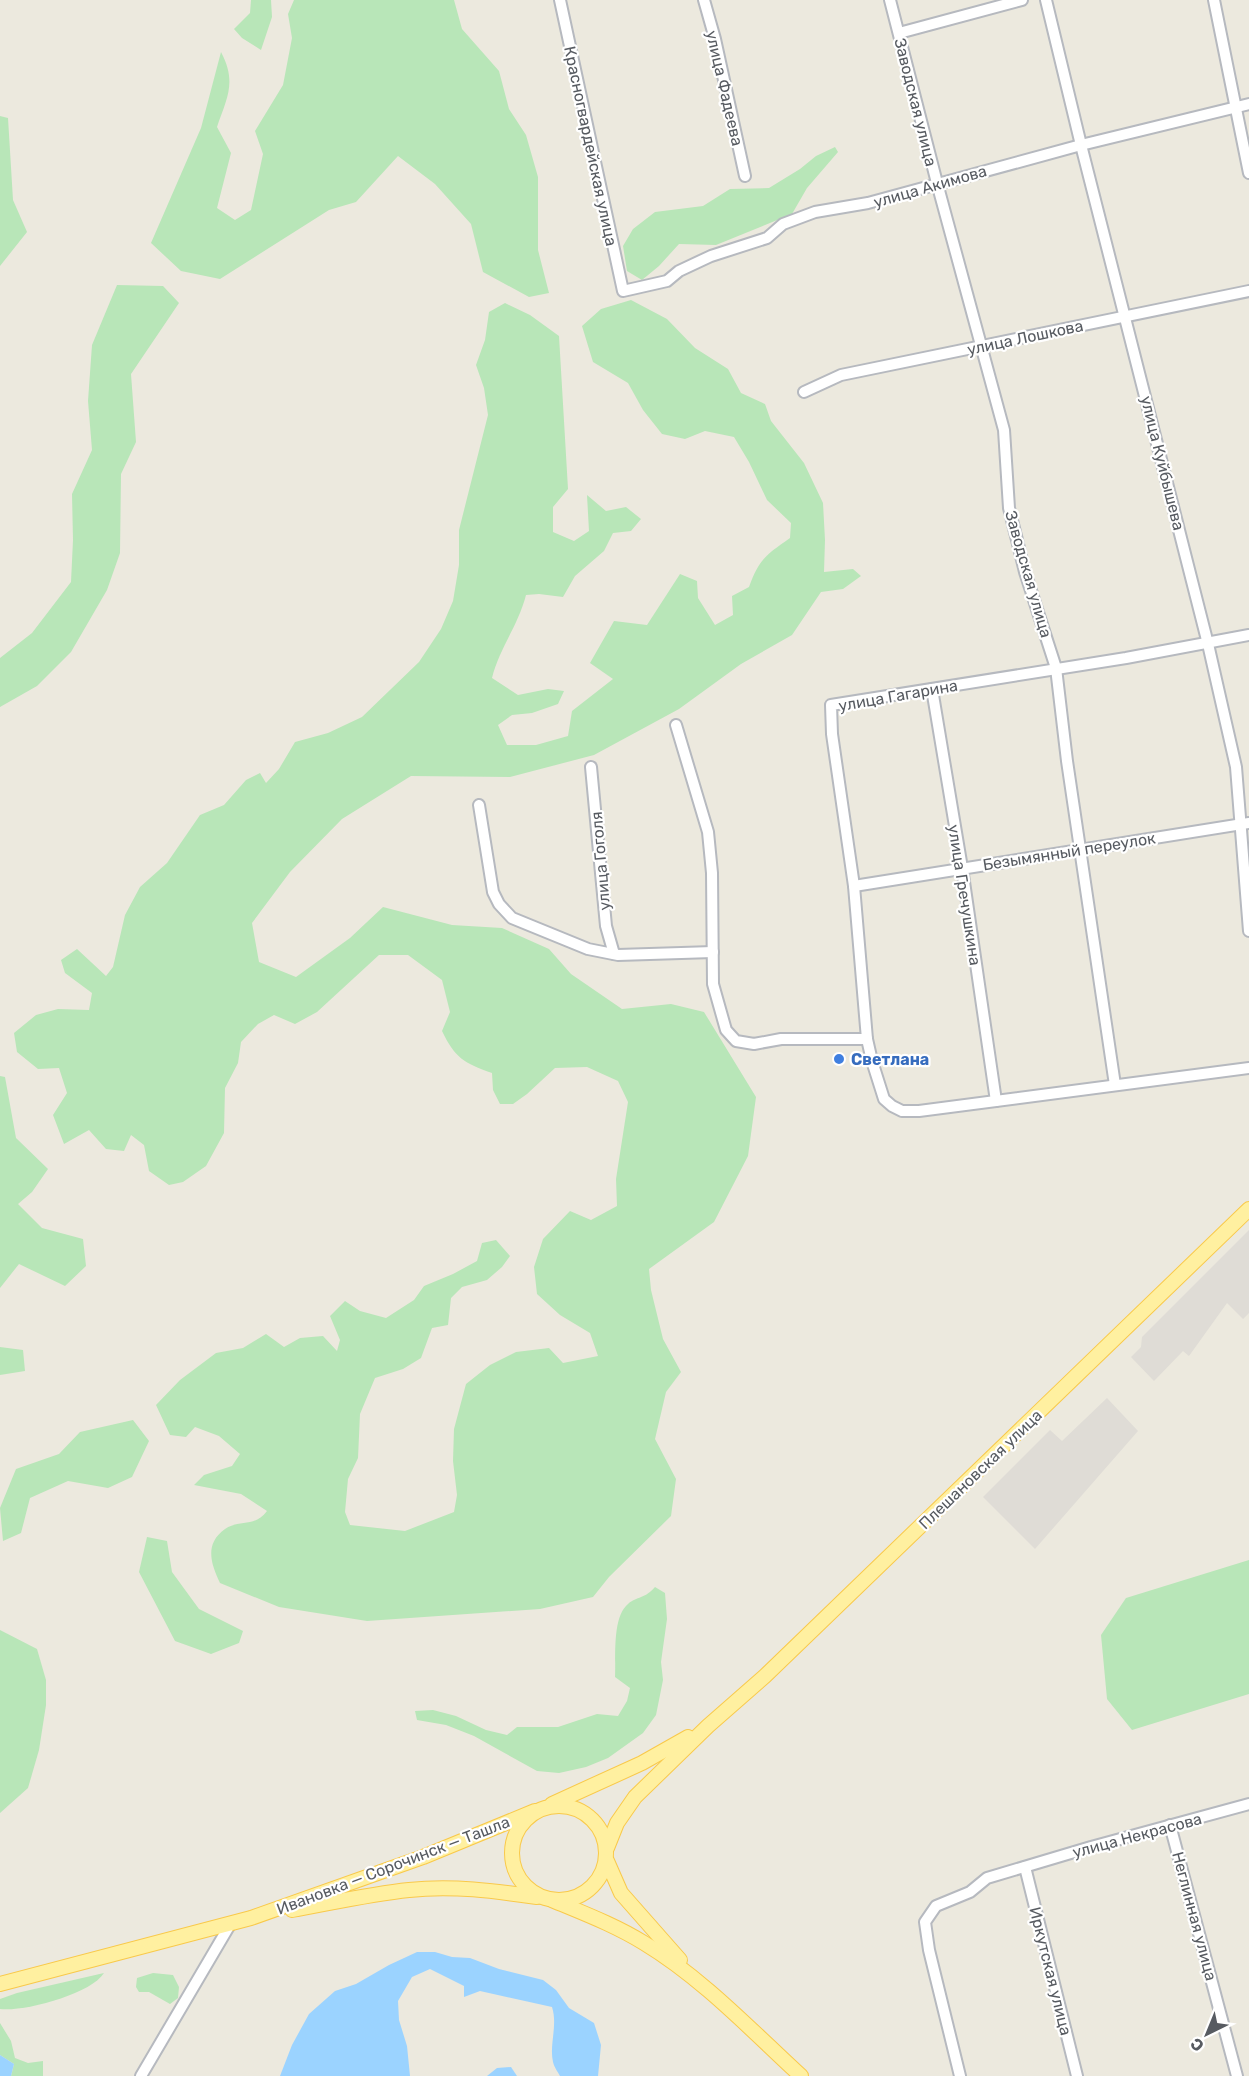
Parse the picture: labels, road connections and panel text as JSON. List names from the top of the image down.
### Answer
{
  "streets": {
    "main road": ["Плешановская улица", "Ивановка — Сорочинск — Ташла"],
    "street": [
      "улица Фадеева",
      "Заводская улица",
      "Красногвардейская улица",
      "улица Акимова",
      "улица Лошкова",
      "улица Куйбышева",
      "улица Гагарина",
      "Безымянный переулок",
      "улица Гоголя",
      "улица Гречушкина",
      "улица Некрасова",
      "Неглинная улица",
      "Иркутская улица"
    ]
  },
  "crossings": [
    ["Заводская улица", "улица Акимова"],
    ["Заводская улица", "улица Лошкова"],
    ["Заводская улица", "улица Гагарина"],
    ["Заводская улица", "Безымянный переулок"],
    ["Красногвардейская улица", "улица Акимова"],
    ["улица Акимова", "улица Куйбышева"],
    ["улица Лошкова", "улица Куйбышева"],
    ["улица Куйбышева", "улица Гагарина"],
    ["улица Куйбышева", "Безымянный переулок"],
    ["улица Гагарина", "Безымянный переулок"],
    ["улица Гагарина", "улица Гречушкина"],
    ["Безымянный переулок", "улица Гречушкина"],
    ["улица Некрасова", "Неглинная улица"],
    ["улица Некрасова", "Иркутская улица"]
  ],
  "places": ["Светлана"],
  "north": "bottom left"
}
